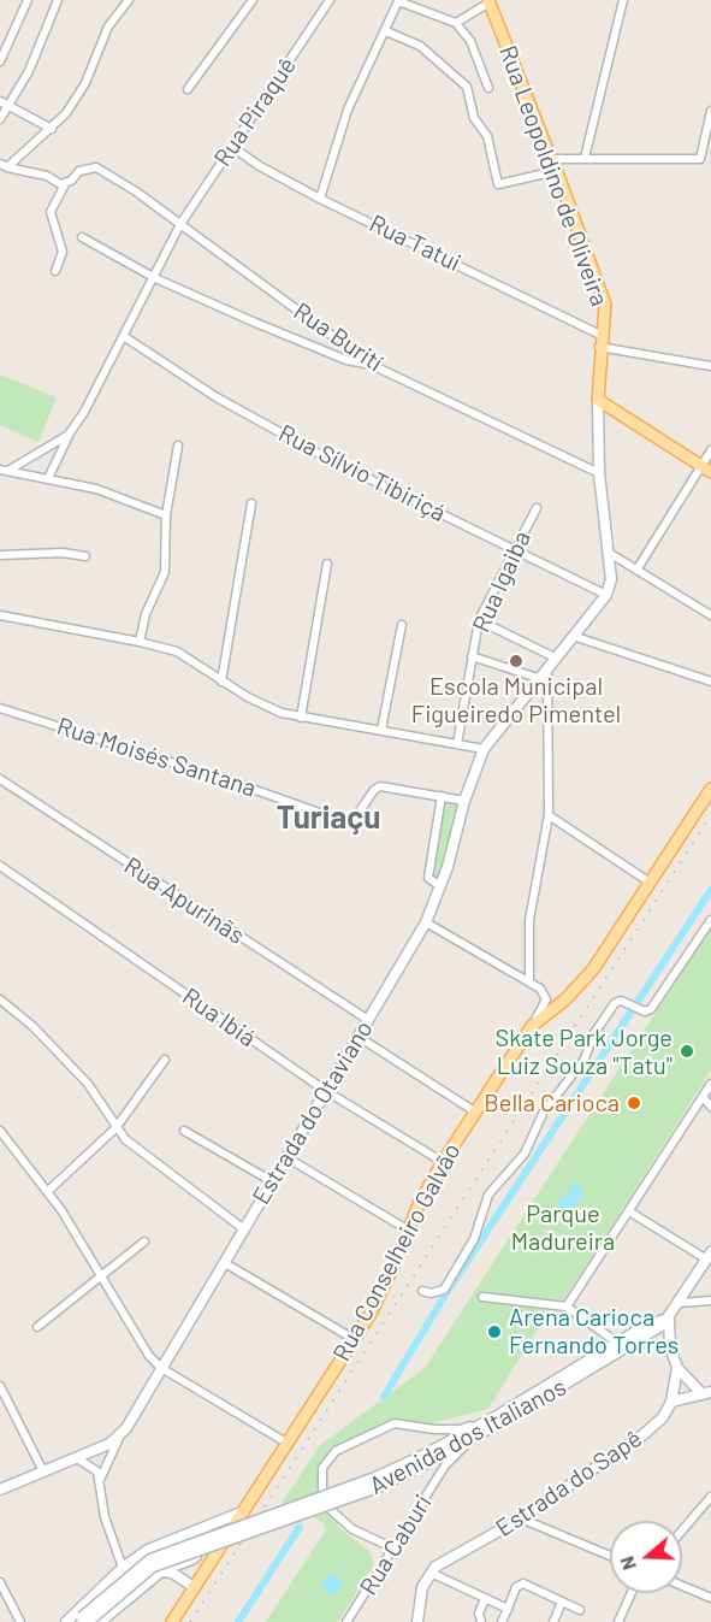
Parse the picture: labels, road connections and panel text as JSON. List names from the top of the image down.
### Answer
{
  "streets": {
    "main road": ["Rua Leopoldino de Oliveira", "Rua Conselheiro Galvão"],
    "street": [
      "Rua Piraquê",
      "Rua Tatui",
      "Rua Burití",
      "Rua Sílvio Tibiriçá",
      "Rua Igaiba",
      "Rua Moisés Santana",
      "Rua Apurinãs",
      "Rua Ibiá",
      "Estrada do Otaviano",
      "Avenida dos Italianos",
      "Estrada do Sapê",
      "Rua Caburi"
    ]
  },
  "crossings": [
    ["Rua Piraquê", "Rua Tatui"],
    ["Rua Piraquê", "Rua Burití"],
    ["Rua Piraquê", "Rua Sílvio Tibiriçá"],
    ["Rua Leopoldino de Oliveira", "Rua Tatui"],
    ["Rua Leopoldino de Oliveira", "Rua Burití"],
    ["Rua Leopoldino de Oliveira", "Rua Sílvio Tibiriçá"],
    ["Rua Sílvio Tibiriçá", "Rua Igaiba"],
    ["Rua Moisés Santana", "Estrada do Otaviano"],
    ["Rua Apurinãs", "Estrada do Otaviano"],
    ["Rua Ibiá", "Estrada do Otaviano"],
    ["Rua Ibiá", "Rua Conselheiro Galvão"],
    ["Avenida dos Italianos", "Estrada do Sapê"],
    ["Avenida dos Italianos", "Rua Caburi"]
  ],
  "districts": ["Turiaçu"],
  "parks": ["Parque Madureira"],
  "places": [
    "Escola Municipal Figueiredo Pimentel",
    "Skate Park Jorge Luiz Souza \"Tatu\"",
    "Bella Carioca",
    "Arena Carioca Fernando Torres"
  ],
  "north": "left"
}
